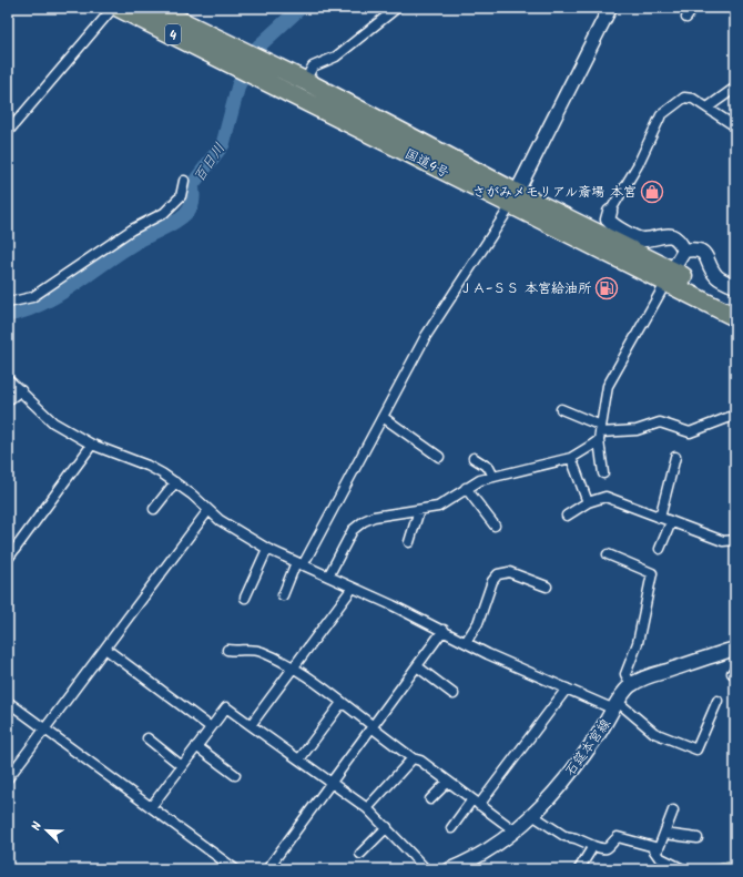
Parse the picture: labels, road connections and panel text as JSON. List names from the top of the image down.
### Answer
{
  "streets": {
    "highway": ["4", "国道4号"],
    "street": ["石筵本宮線"]
  },
  "water": ["百日川"],
  "places": {
    "shop": ["さがみメモリアル斎場 本宮"],
    "fuel station": ["ＪＡ-ＳＳ 本宮給油所"]
  },
  "north": "top left"
}
